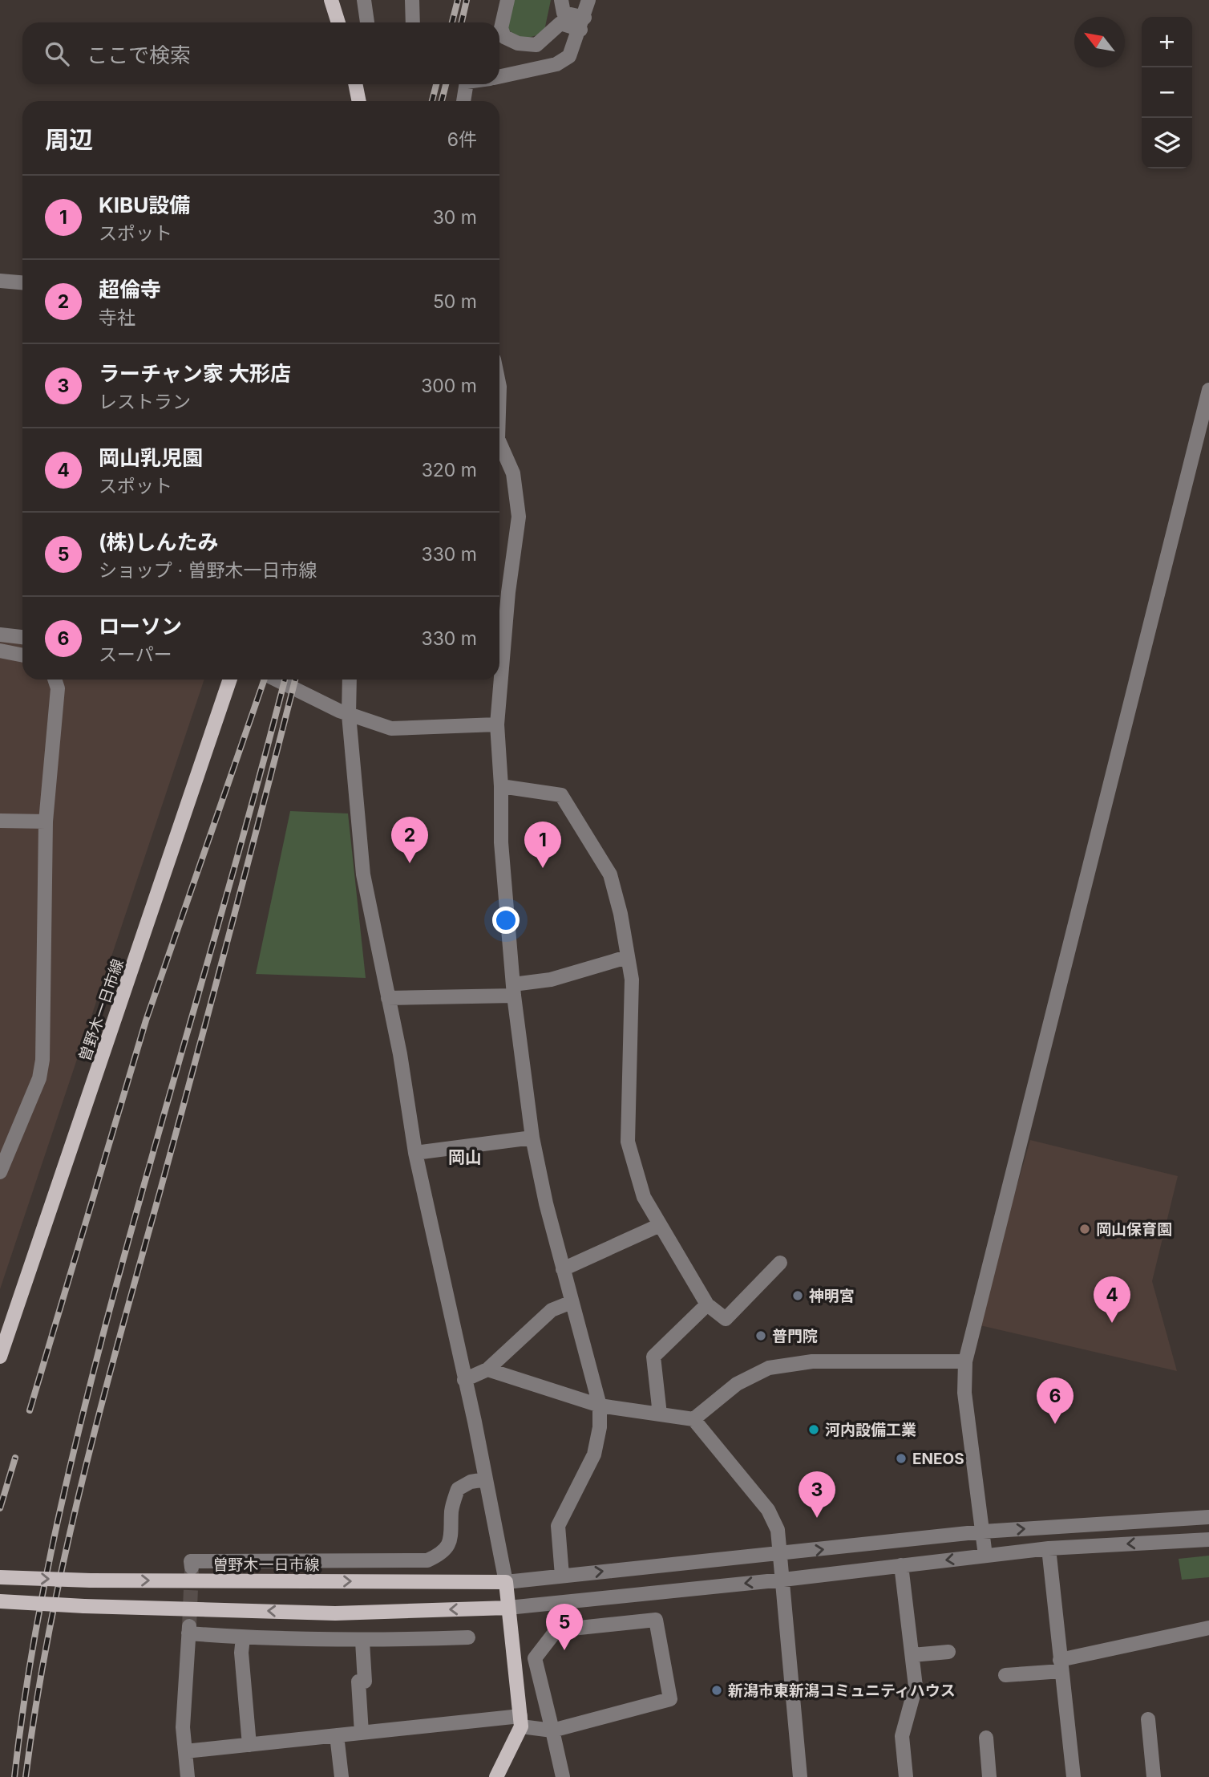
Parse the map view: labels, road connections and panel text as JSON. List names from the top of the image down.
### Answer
{
  "streets": {
    "main road": ["曽野木一日市線"]
  },
  "districts": ["岡山"],
  "places": [
    "岡山保育園",
    "神明宮",
    "普門院",
    "河内設備工業",
    "ENEOS",
    "新潟市東新潟コミュニティハウス"
  ],
  "north": "top left",
  "page": {
    "map_buttons": ["+", "−"],
    "search": "ここで検索",
    "heading": ["周辺", "6件"],
    "list": [
      {
        "mark": "1",
        "name": "KIBU設備",
        "note": "スポット",
        "value": "30 m"
      },
      {
        "mark": "2",
        "name": "超倫寺",
        "note": "寺社",
        "value": "50 m"
      },
      {
        "mark": "3",
        "name": "ラーチャン家 大形店",
        "note": "レストラン",
        "value": "300 m"
      },
      {
        "mark": "4",
        "name": "岡山乳児園",
        "note": "スポット",
        "value": "320 m"
      },
      {
        "mark": "5",
        "name": "(株)しんたみ",
        "note": "ショップ · 曽野木一日市線",
        "value": "330 m"
      },
      {
        "mark": "6",
        "name": "ローソン",
        "note": "スーパー",
        "value": "330 m"
      }
    ],
    "pins": [
      "2",
      "1",
      "4",
      "6",
      "3",
      "5"
    ]
  }
}
